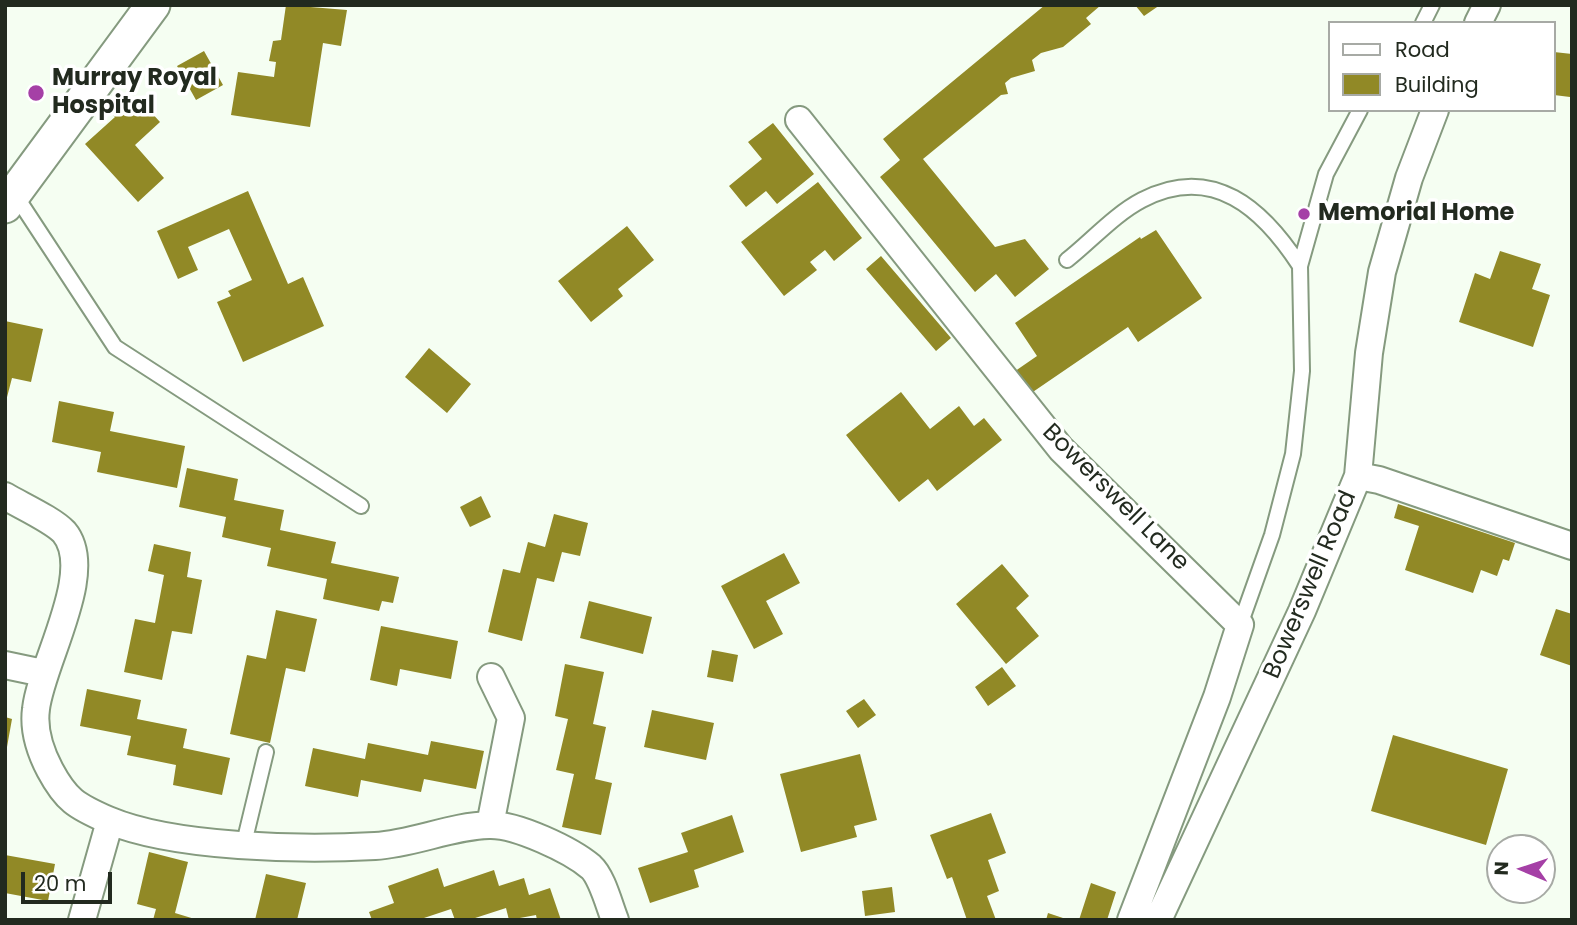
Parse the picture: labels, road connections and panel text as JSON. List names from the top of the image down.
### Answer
{
  "streets": {
    "street": ["Bowerswell Lane", "Bowerswell Road"]
  },
  "places": ["Murray Royal Hospital", "Memorial Home"],
  "legend": ["Road", "Building"],
  "scale_bar": "20 m",
  "north": "left"
}
